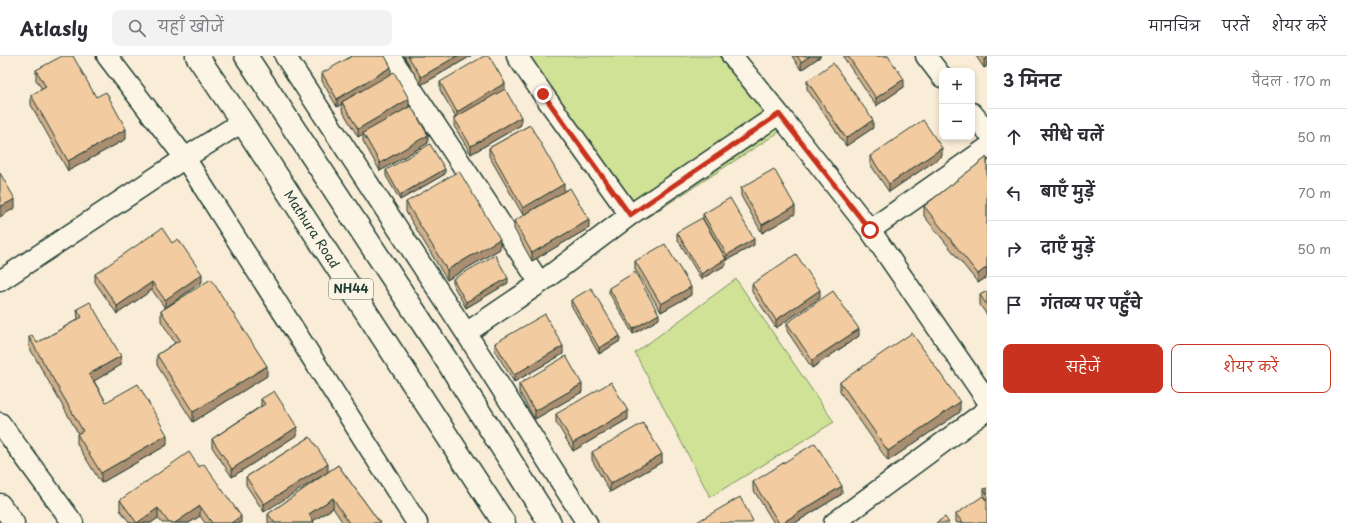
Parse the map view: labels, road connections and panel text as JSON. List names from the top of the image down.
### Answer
{
  "streets": {
    "highway": ["Mathura Road", "NH44"]
  },
  "page": {
    "header": "Atlasly",
    "search": "यहाँ खोजें",
    "nav": ["मानचित्र", "परतें", "शेयर करें"],
    "heading": ["3 मिनट", "पैदल · 170 m"],
    "map_buttons": ["+", "−"],
    "list": [
      ["सीधे चलें", "50 m"],
      ["बाएँ मुड़ें", "70 m"],
      ["दाएँ मुड़ें", "50 m"],
      "गंतव्य पर पहुँचे"
    ],
    "buttons": ["सहेजें", "शेयर करें"]
  }
}
